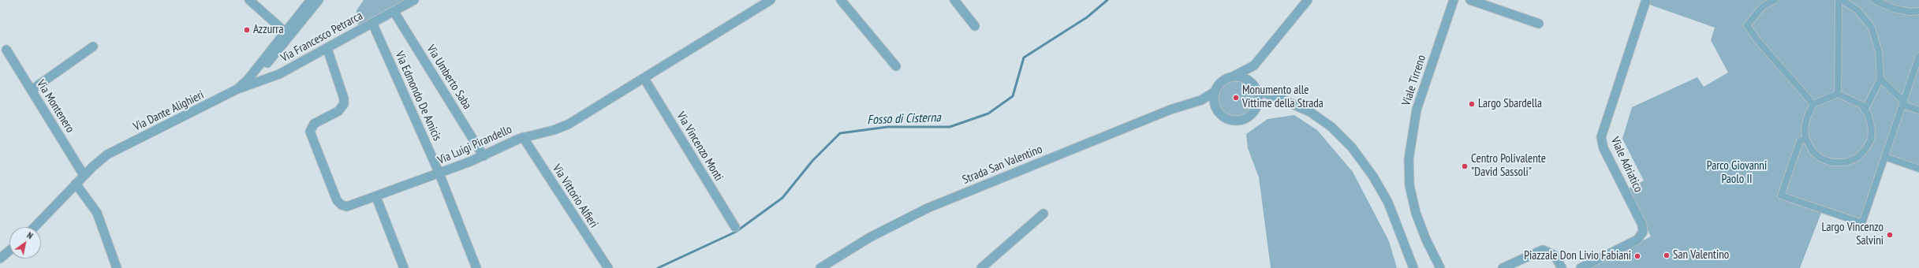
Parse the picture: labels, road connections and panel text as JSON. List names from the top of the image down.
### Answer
{
  "streets": {
    "street": [
      "Via Francesco Petrarca",
      "Via Umberto Saba",
      "Viale Tirreno",
      "Via Edmondo De Amicis",
      "Via Montenero",
      "Via Dante Alighieri",
      "Via Luigi Pirandello",
      "Via Vincenzo Monti",
      "Strada San Valentino",
      "Viale Adriatico",
      "Via Vittorio Alfieri"
    ]
  },
  "crossings": [
    ["Via Francesco Petrarca", "Via Umberto Saba"],
    ["Via Francesco Petrarca", "Via Edmondo De Amicis"],
    ["Via Francesco Petrarca", "Via Dante Alighieri"],
    ["Via Francesco Petrarca", "Via Luigi Pirandello"],
    ["Via Umberto Saba", "Via Luigi Pirandello"],
    ["Via Edmondo De Amicis", "Via Luigi Pirandello"],
    ["Via Montenero", "Via Dante Alighieri"],
    ["Via Luigi Pirandello", "Via Vincenzo Monti"],
    ["Via Luigi Pirandello", "Via Vittorio Alfieri"]
  ],
  "water": ["Fosso di Cisterna"],
  "parks": ["Parco Giovanni Paolo II"],
  "places": [
    "Azzurra",
    "Monumento alle Vittime della Strada",
    "Largo Sbardella",
    "Centro Polivalente \"David Sassoli\"",
    "Largo Vincenzo Salvini",
    "San Valentino",
    "Piazzale Don Livio Fabiani"
  ],
  "north": "top right"
}
